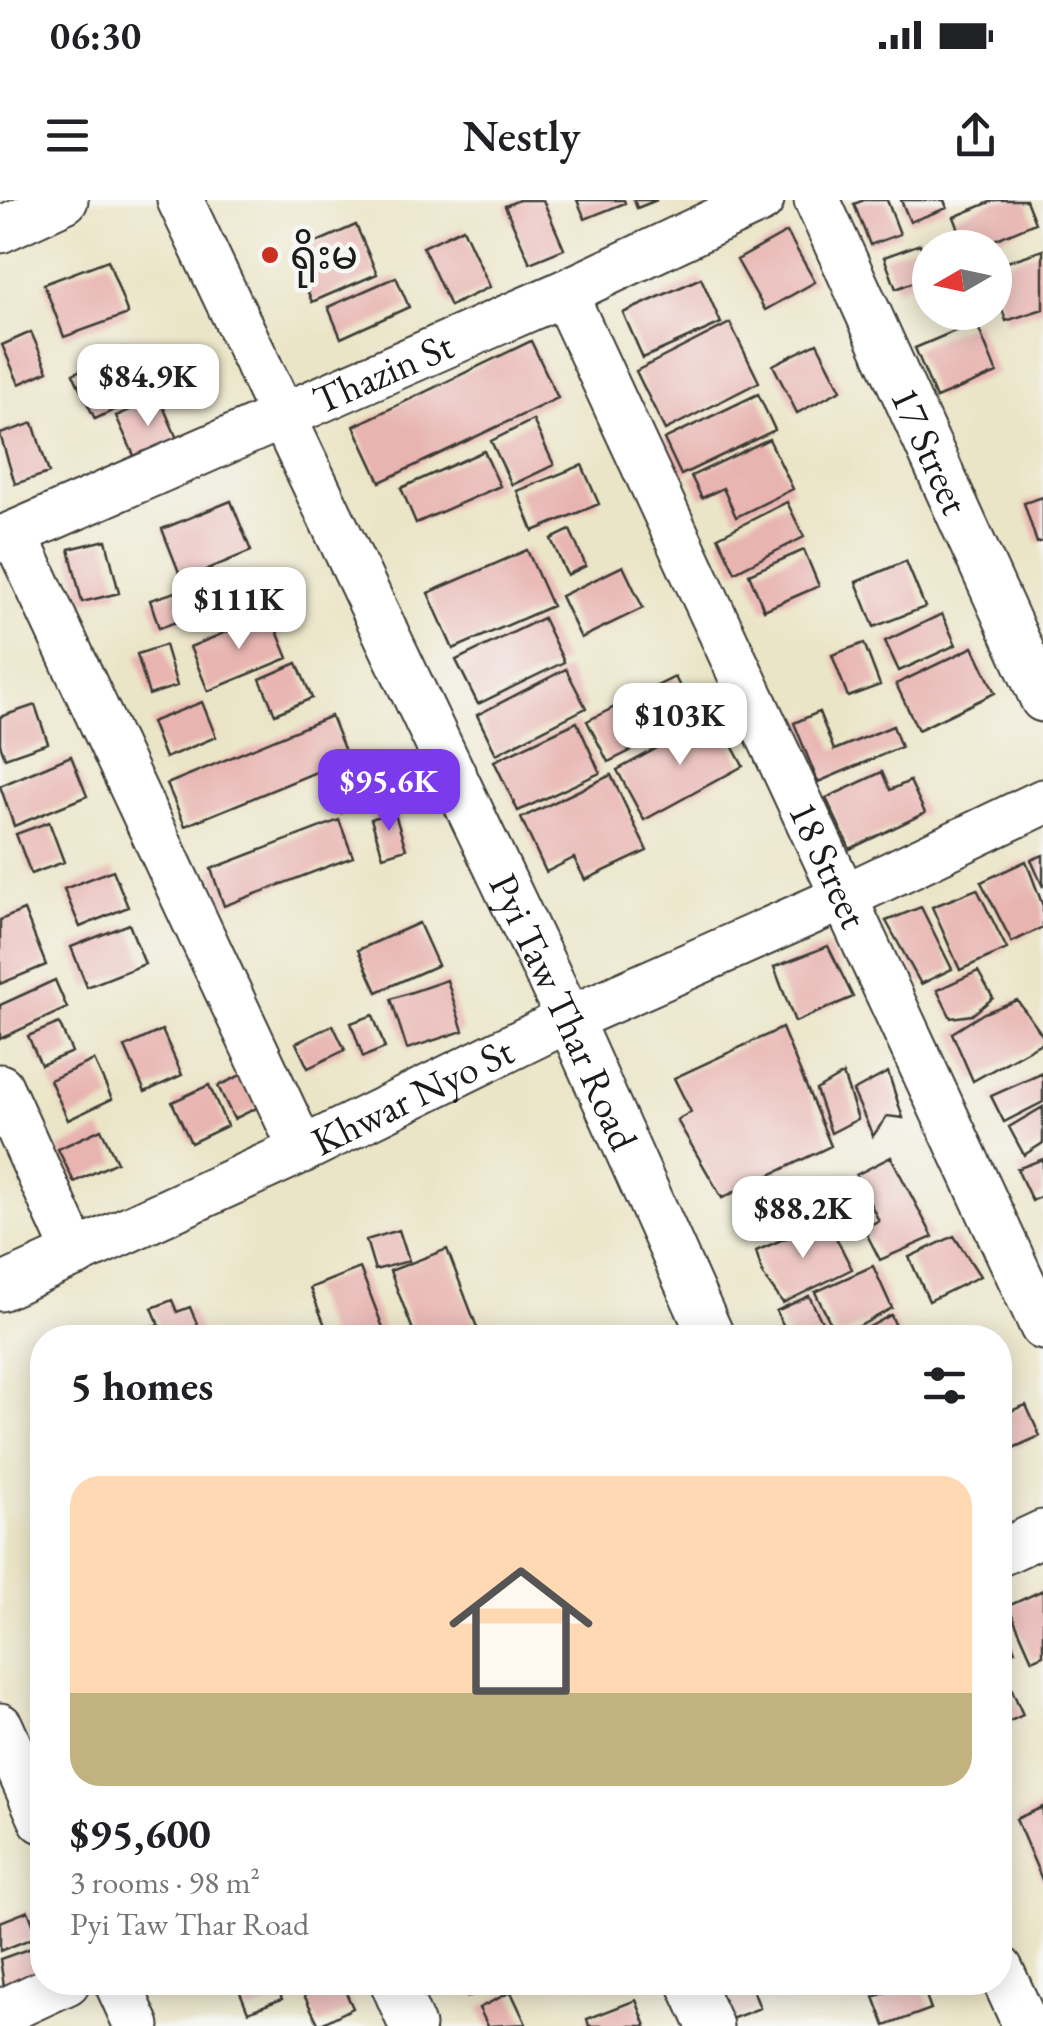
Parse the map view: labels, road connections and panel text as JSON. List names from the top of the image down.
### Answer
{
  "streets": {
    "street": [
      "Thazin St",
      "17 Street",
      "18 Street",
      "Pyi Taw Thar Road",
      "Khwar Nyo St"
    ]
  },
  "crossings": [
    ["Thazin St", "18 Street"],
    ["Thazin St", "Pyi Taw Thar Road"],
    ["18 Street", "Khwar Nyo St"],
    ["Pyi Taw Thar Road", "Khwar Nyo St"]
  ],
  "places": ["ရိုးမ"],
  "north": "left",
  "page": {
    "status": "06:30",
    "header": "Nestly",
    "price": [
      "$84.9K",
      "$111K",
      "$103K",
      "$95.6K",
      "$88.2K"
    ],
    "heading": "5 homes",
    "list": [
      {
        "name": "$95,600",
        "note": "3 rooms · 98 m² · Pyi Taw Thar Road"
      }
    ]
  }
}
